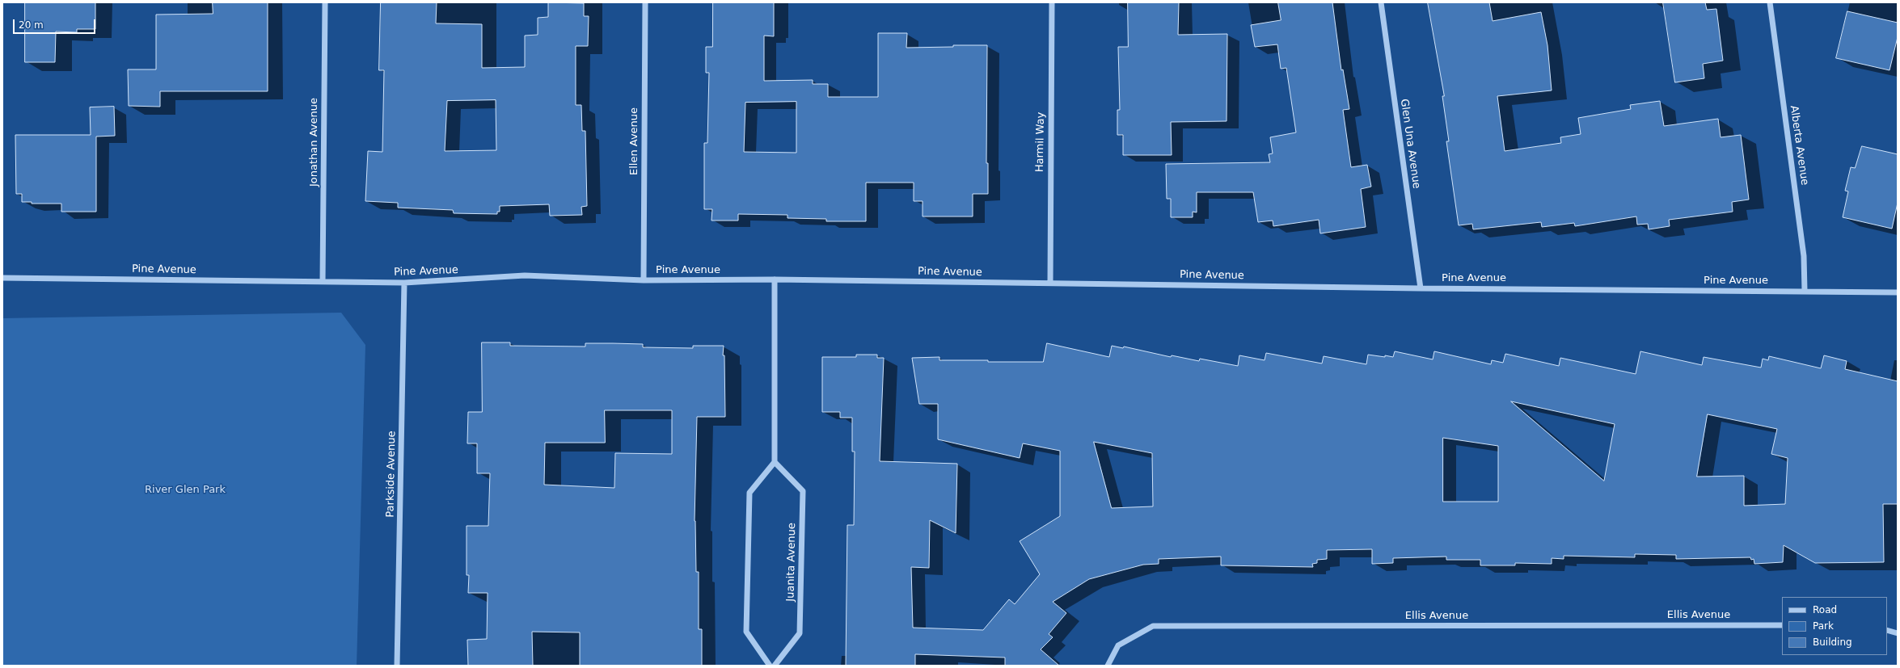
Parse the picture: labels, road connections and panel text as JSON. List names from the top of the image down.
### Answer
{
  "streets": {
    "street": [
      "Ellen Avenue",
      "Jonathan Avenue",
      "Harmil Way",
      "Glen Una Avenue",
      "Alberta Avenue",
      "Pine Avenue",
      "Parkside Avenue",
      "Juanita Avenue",
      "Ellis Avenue"
    ]
  },
  "crossings": [
    ["Ellen Avenue", "Pine Avenue"],
    ["Jonathan Avenue", "Pine Avenue"],
    ["Harmil Way", "Pine Avenue"],
    ["Glen Una Avenue", "Pine Avenue"],
    ["Alberta Avenue", "Pine Avenue"],
    ["Pine Avenue", "Parkside Avenue"]
  ],
  "parks": ["River Glen Park"],
  "legend": ["Road", "Park", "Building"],
  "scale_bar": "20 m"
}
